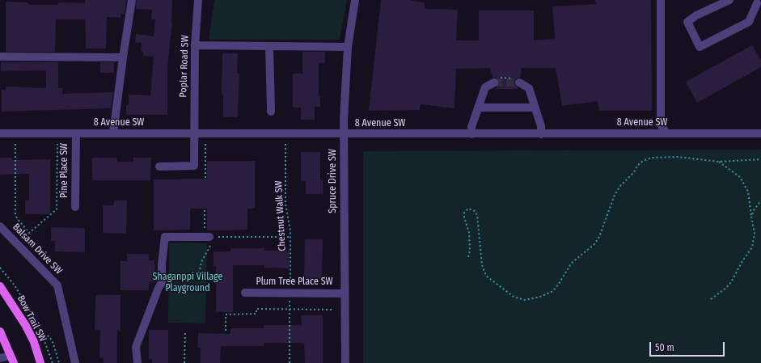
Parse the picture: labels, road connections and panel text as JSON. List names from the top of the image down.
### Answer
{
  "streets": {
    "main road": ["Bow Trail SW"],
    "street": [
      "Poplar Road SW",
      "8 Avenue SW",
      "Pine Place SW",
      "Spruce Drive SW",
      "Balsam Drive SW",
      "Plum Tree Place SW"
    ],
    "path": ["Chestnut Walk SW"]
  },
  "crossings": [
    ["Poplar Road SW", "8 Avenue SW"],
    ["8 Avenue SW", "Pine Place SW"],
    ["8 Avenue SW", "Spruce Drive SW"],
    ["Spruce Drive SW", "Plum Tree Place SW"]
  ],
  "parks": ["Shaganppi Village Playground"],
  "scale_bar": "50 m"
}
